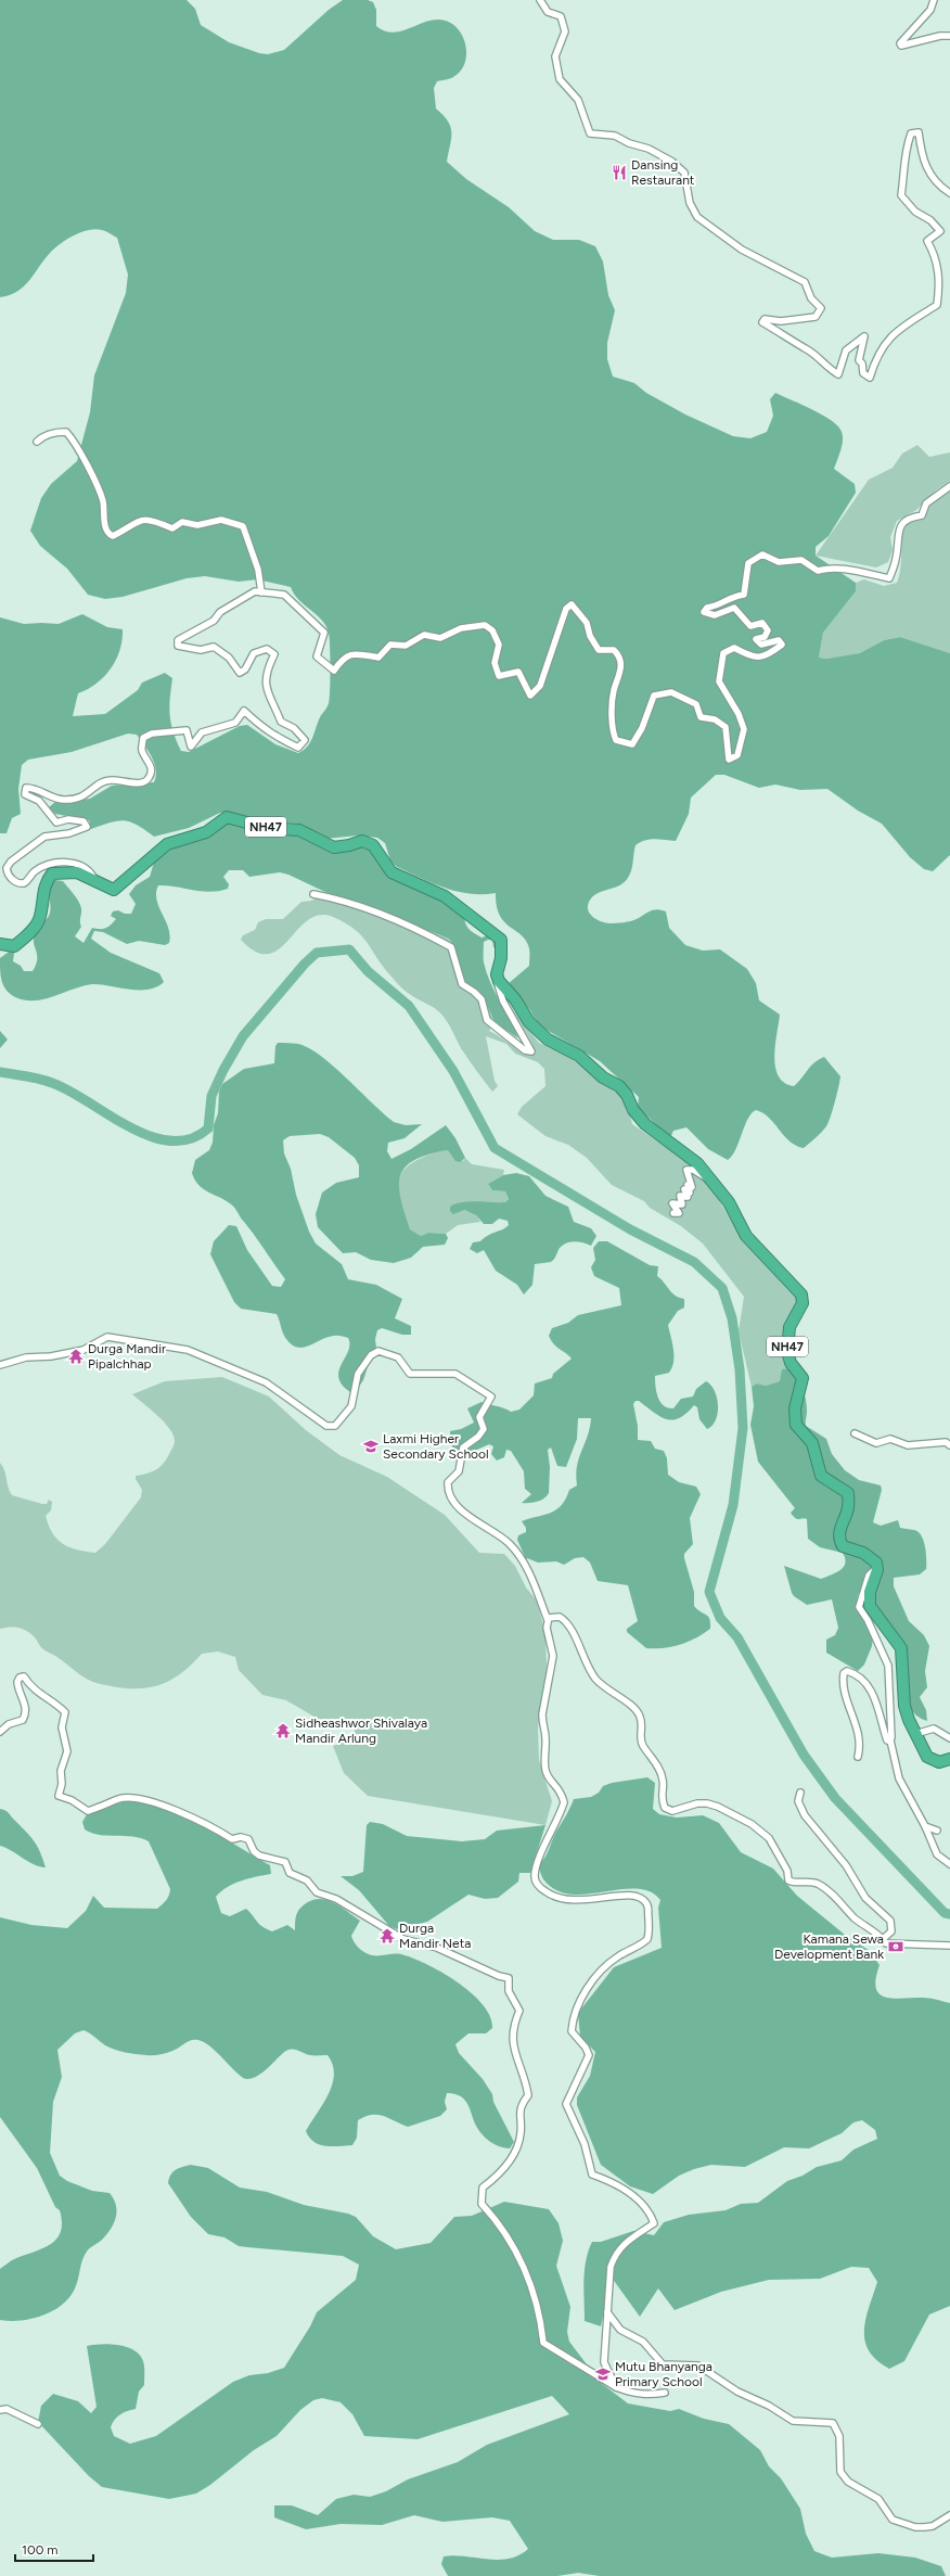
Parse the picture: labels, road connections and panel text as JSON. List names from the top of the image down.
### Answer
{
  "streets": {
    "highway": ["NH47"]
  },
  "places": {
    "restaurant": ["Dansing Restaurant"],
    "temple": ["Durga Mandir Pipalchhap", "Sidheashwor Shivalaya Mandir Arlung", "Durga Mandir Neta"],
    "school or university": ["Laxmi Higher Secondary School", "Mutu Bhanyanga Primary School"],
    "bank": ["Kamana Sewa Development Bank"]
  },
  "scale_bar": "100 m"
}
